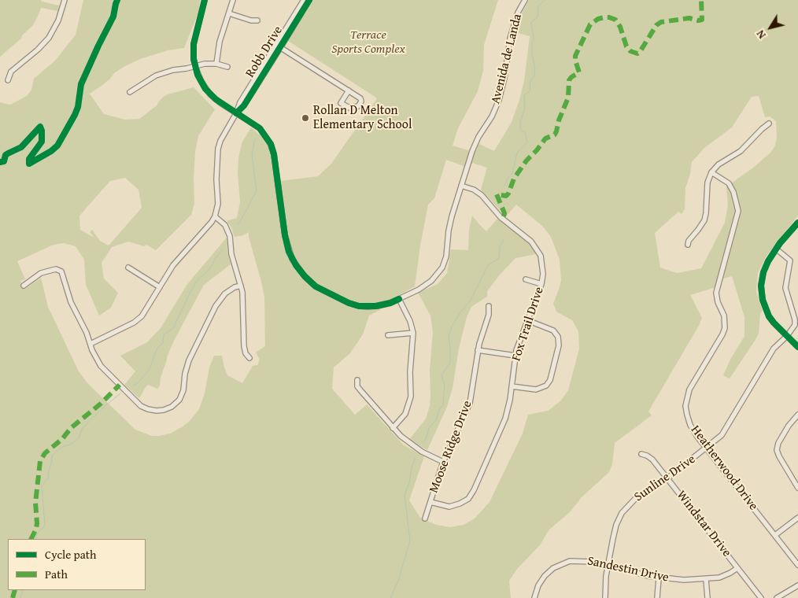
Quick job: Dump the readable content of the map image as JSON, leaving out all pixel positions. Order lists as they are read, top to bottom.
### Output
{
  "streets": {
    "street": [
      "Robb Drive",
      "Avenida de Landa",
      "Fox Trail Drive",
      "Moose Ridge Drive",
      "Heatherwood Drive",
      "Sunline Drive",
      "Windstar Drive",
      "Sandestin Drive"
    ]
  },
  "crossings": [
    ["Robb Drive", "Avenida de Landa"],
    ["Avenida de Landa", "Fox Trail Drive"],
    ["Fox Trail Drive", "Moose Ridge Drive"],
    ["Heatherwood Drive", "Sunline Drive"],
    ["Sunline Drive", "Windstar Drive"],
    ["Sunline Drive", "Sandestin Drive"],
    ["Windstar Drive", "Sandestin Drive"]
  ],
  "parks": ["Terrace Sports Complex"],
  "places": ["Rollan D Melton Elementary School"],
  "legend": ["Cycle path", "Path"],
  "north": "bottom left"
}
